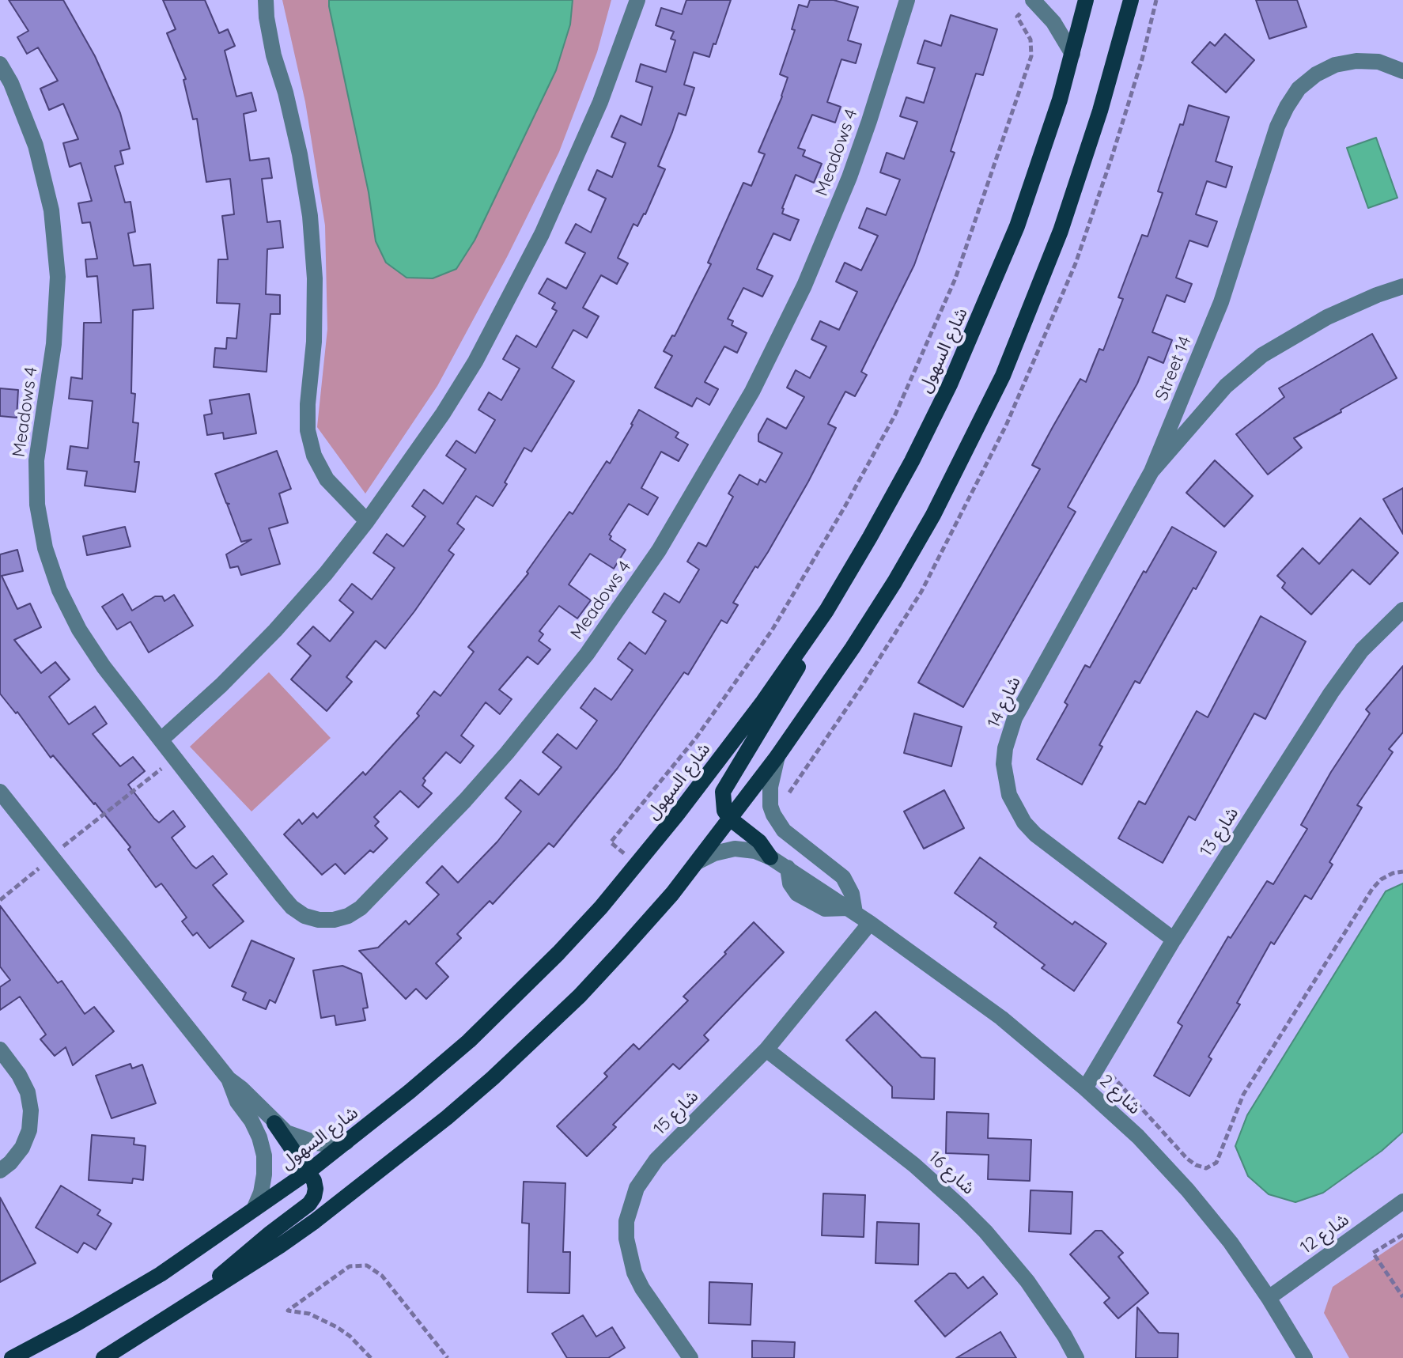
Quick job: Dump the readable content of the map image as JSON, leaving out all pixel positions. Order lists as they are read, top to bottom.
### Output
{
  "streets": {
    "main road": ["شارع السهول"],
    "street": [
      "Meadows 4",
      "Street 14",
      "شارع 14",
      "شارع 13",
      "شارع 2",
      "شارع 15",
      "شارع 16",
      "شارع 12"
    ]
  },
  "crossings": [
    ["Street 14", "شارع 14"],
    ["شارع 14", "شارع 13"],
    ["شارع 13", "شارع 2"],
    ["شارع 2", "شارع 15"],
    ["شارع 2", "شارع 12"],
    ["شارع 15", "شارع 16"]
  ]
}
